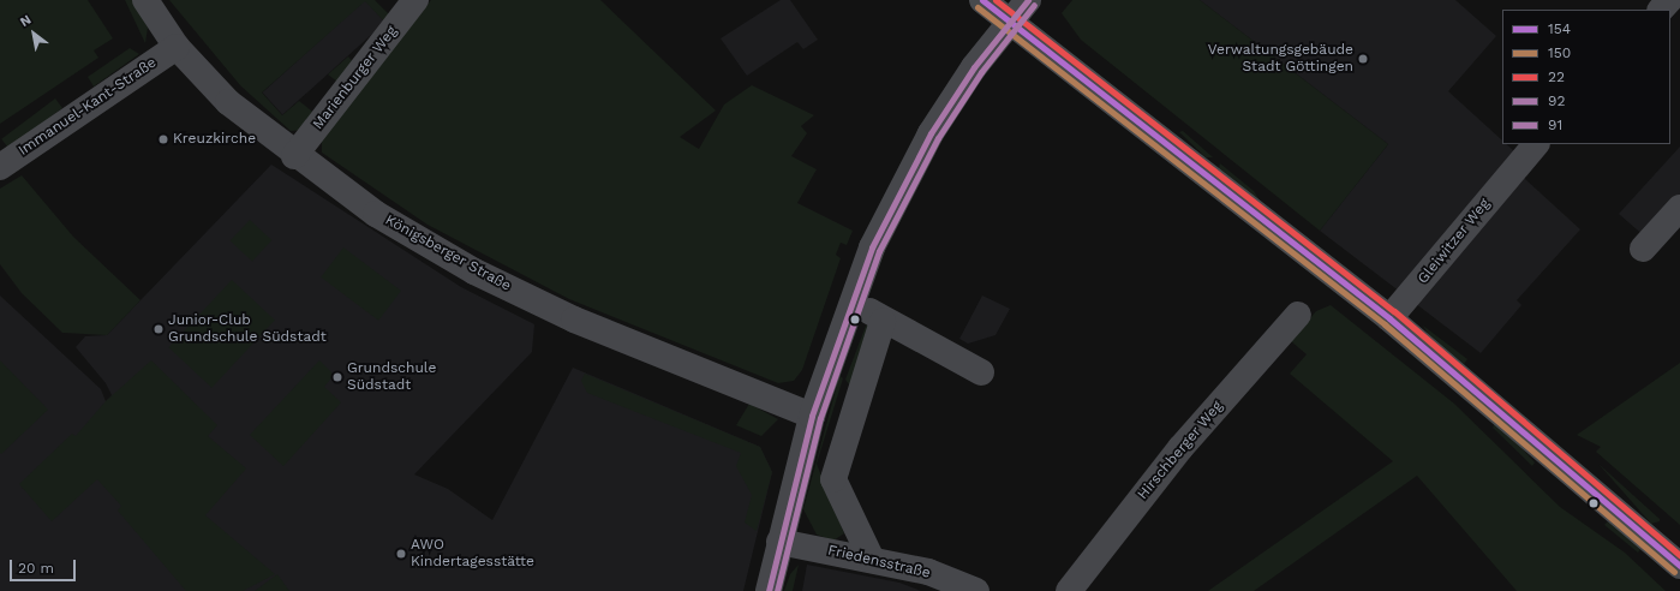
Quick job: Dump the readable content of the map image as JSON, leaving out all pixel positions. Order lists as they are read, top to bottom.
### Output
{
  "streets": {
    "street": [
      "Marienburger Weg",
      "Immanuel-Kant-Straße",
      "Gleiwitzer Weg",
      "Königsberger Straße",
      "Hirschberger Weg",
      "Friedensstraße"
    ]
  },
  "crossings": [
    ["Marienburger Weg", "Königsberger Straße"],
    ["Immanuel-Kant-Straße", "Königsberger Straße"]
  ],
  "places": [
    "Verwaltungsgebäude Stadt Göttingen",
    "Kreuzkirche",
    "Junior-Club Grundschule Südstadt",
    "Grundschule Südstadt",
    "AWO Kindertagesstätte"
  ],
  "lines": [
    "transit line 154",
    "transit line 22",
    "transit line 92",
    "transit line 91",
    "transit line 150"
  ],
  "legend": [
    "154",
    "150",
    "22",
    "92",
    "91"
  ],
  "scale_bar": "20 m",
  "north": "top left"
}
